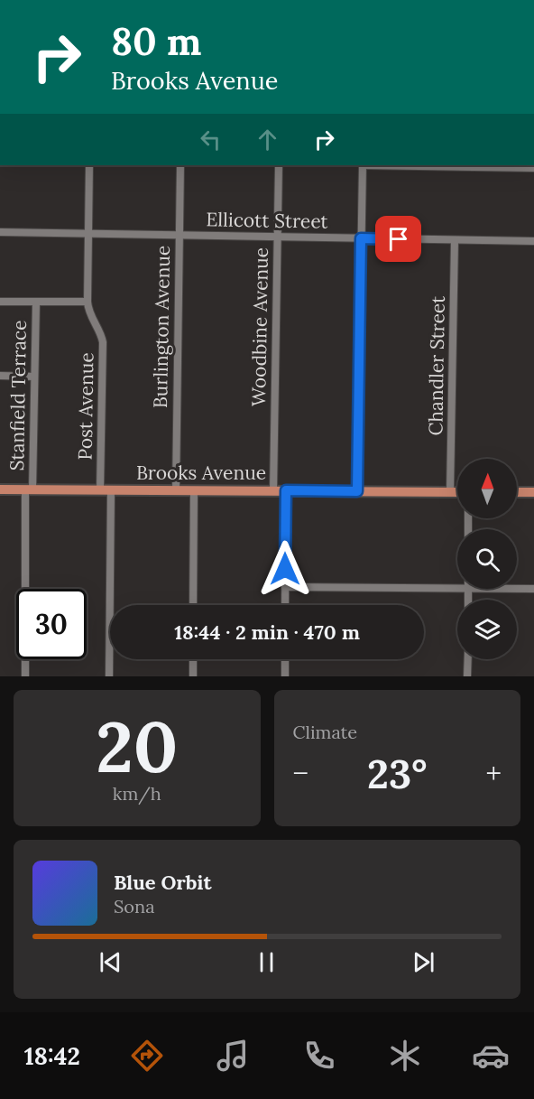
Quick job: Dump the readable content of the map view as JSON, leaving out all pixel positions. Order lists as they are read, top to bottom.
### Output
{
  "streets": {
    "main road": ["Brooks Avenue"],
    "street": [
      "Ellicott Street",
      "Burlington Avenue",
      "Woodbine Avenue",
      "Chandler Street",
      "Stanfield Terrace",
      "Post Avenue"
    ]
  },
  "crossings": [
    ["Ellicott Street", "Burlington Avenue"],
    ["Ellicott Street", "Woodbine Avenue"],
    ["Ellicott Street", "Chandler Street"],
    ["Ellicott Street", "Post Avenue"],
    ["Burlington Avenue", "Brooks Avenue"],
    ["Woodbine Avenue", "Brooks Avenue"],
    ["Chandler Street", "Brooks Avenue"],
    ["Stanfield Terrace", "Brooks Avenue"],
    ["Post Avenue", "Brooks Avenue"]
  ],
  "north": "top",
  "page": {
    "turn": ["80 m", "Brooks Avenue"],
    "limit": "30",
    "trip": "18:44 · 2 min · 470 m",
    "tile": [
      ["20", "km/h"],
      "Climate"
    ],
    "heat": ["−", "23°", "+"],
    "song": ["Blue Orbit", "Sona"],
    "tabs": "18:42"
  }
}
